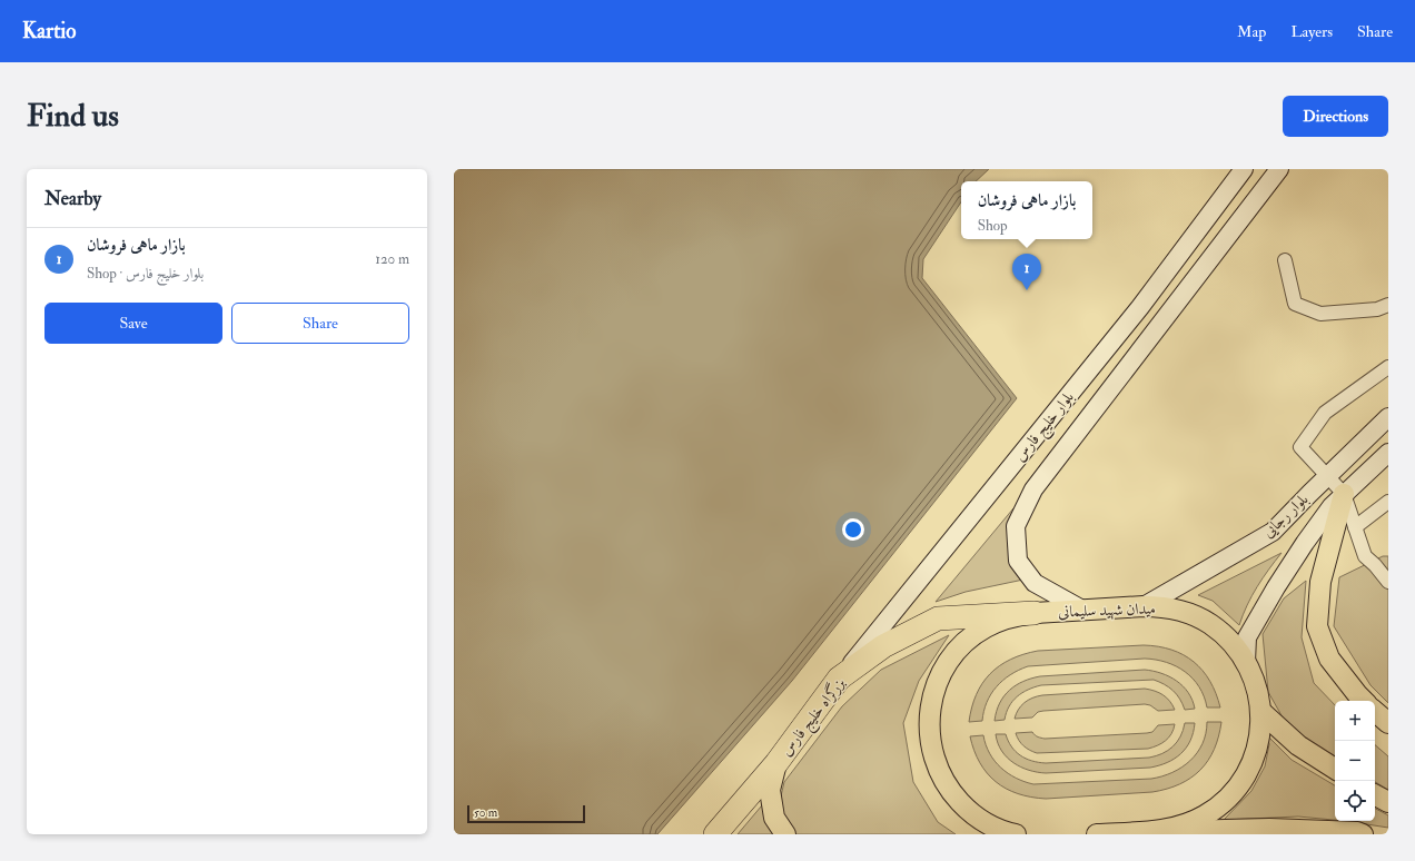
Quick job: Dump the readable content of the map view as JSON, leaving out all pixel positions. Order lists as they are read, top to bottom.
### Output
{
  "streets": {
    "highway": ["بزرگراه خلیج فارس"],
    "main road": ["بلوار خلیج فارس", "بلوار رجایی", "میدان شهید سلیمانی"]
  },
  "crossings": [
    ["بلوار خلیج فارس", "میدان شهید سلیمانی"],
    ["بلوار خلیج فارس", "بزرگراه خلیج فارس"],
    ["بلوار رجایی", "میدان شهید سلیمانی"],
    ["میدان شهید سلیمانی", "بزرگراه خلیج فارس"]
  ],
  "scale_bar": "50 m",
  "page": {
    "header": "Kartio",
    "nav": ["Map", "Layers", "Share"],
    "buttons": [
      "Directions",
      ["Save", "Share"]
    ],
    "title": "Find us",
    "heading": "Nearby",
    "popup": ["بازار ماهی فروشان", "Shop"],
    "list": [
      {
        "mark": "1",
        "name": "بازار ماهی فروشان",
        "note": "Shop · بلوار خلیج فارس",
        "value": "120 m"
      }
    ],
    "pins": "1",
    "map_buttons": ["+", "−"],
    "scale": "50 m"
  }
}
